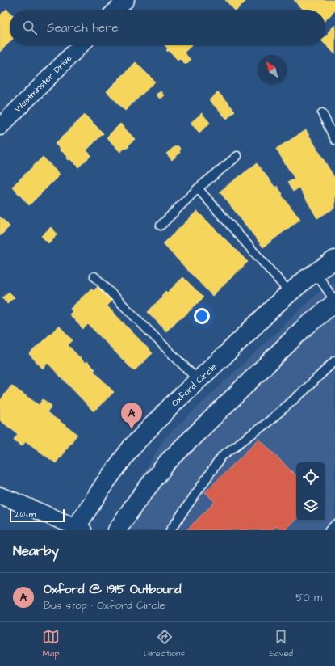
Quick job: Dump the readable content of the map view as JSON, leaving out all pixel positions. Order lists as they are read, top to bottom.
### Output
{
  "streets": {
    "street": ["Westminster Drive", "Oxford Circle"]
  },
  "scale_bar": "20 m",
  "north": "top left",
  "page": {
    "search": "Search here",
    "pins": "A",
    "scale": "20 m",
    "heading": "Nearby",
    "list": [
      {
        "mark": "A",
        "name": "Oxford @ 1915 Outbound",
        "note": "Bus stop · Oxford Circle",
        "value": "50 m"
      }
    ],
    "nav": ["Map", "Directions", "Saved"]
  }
}
